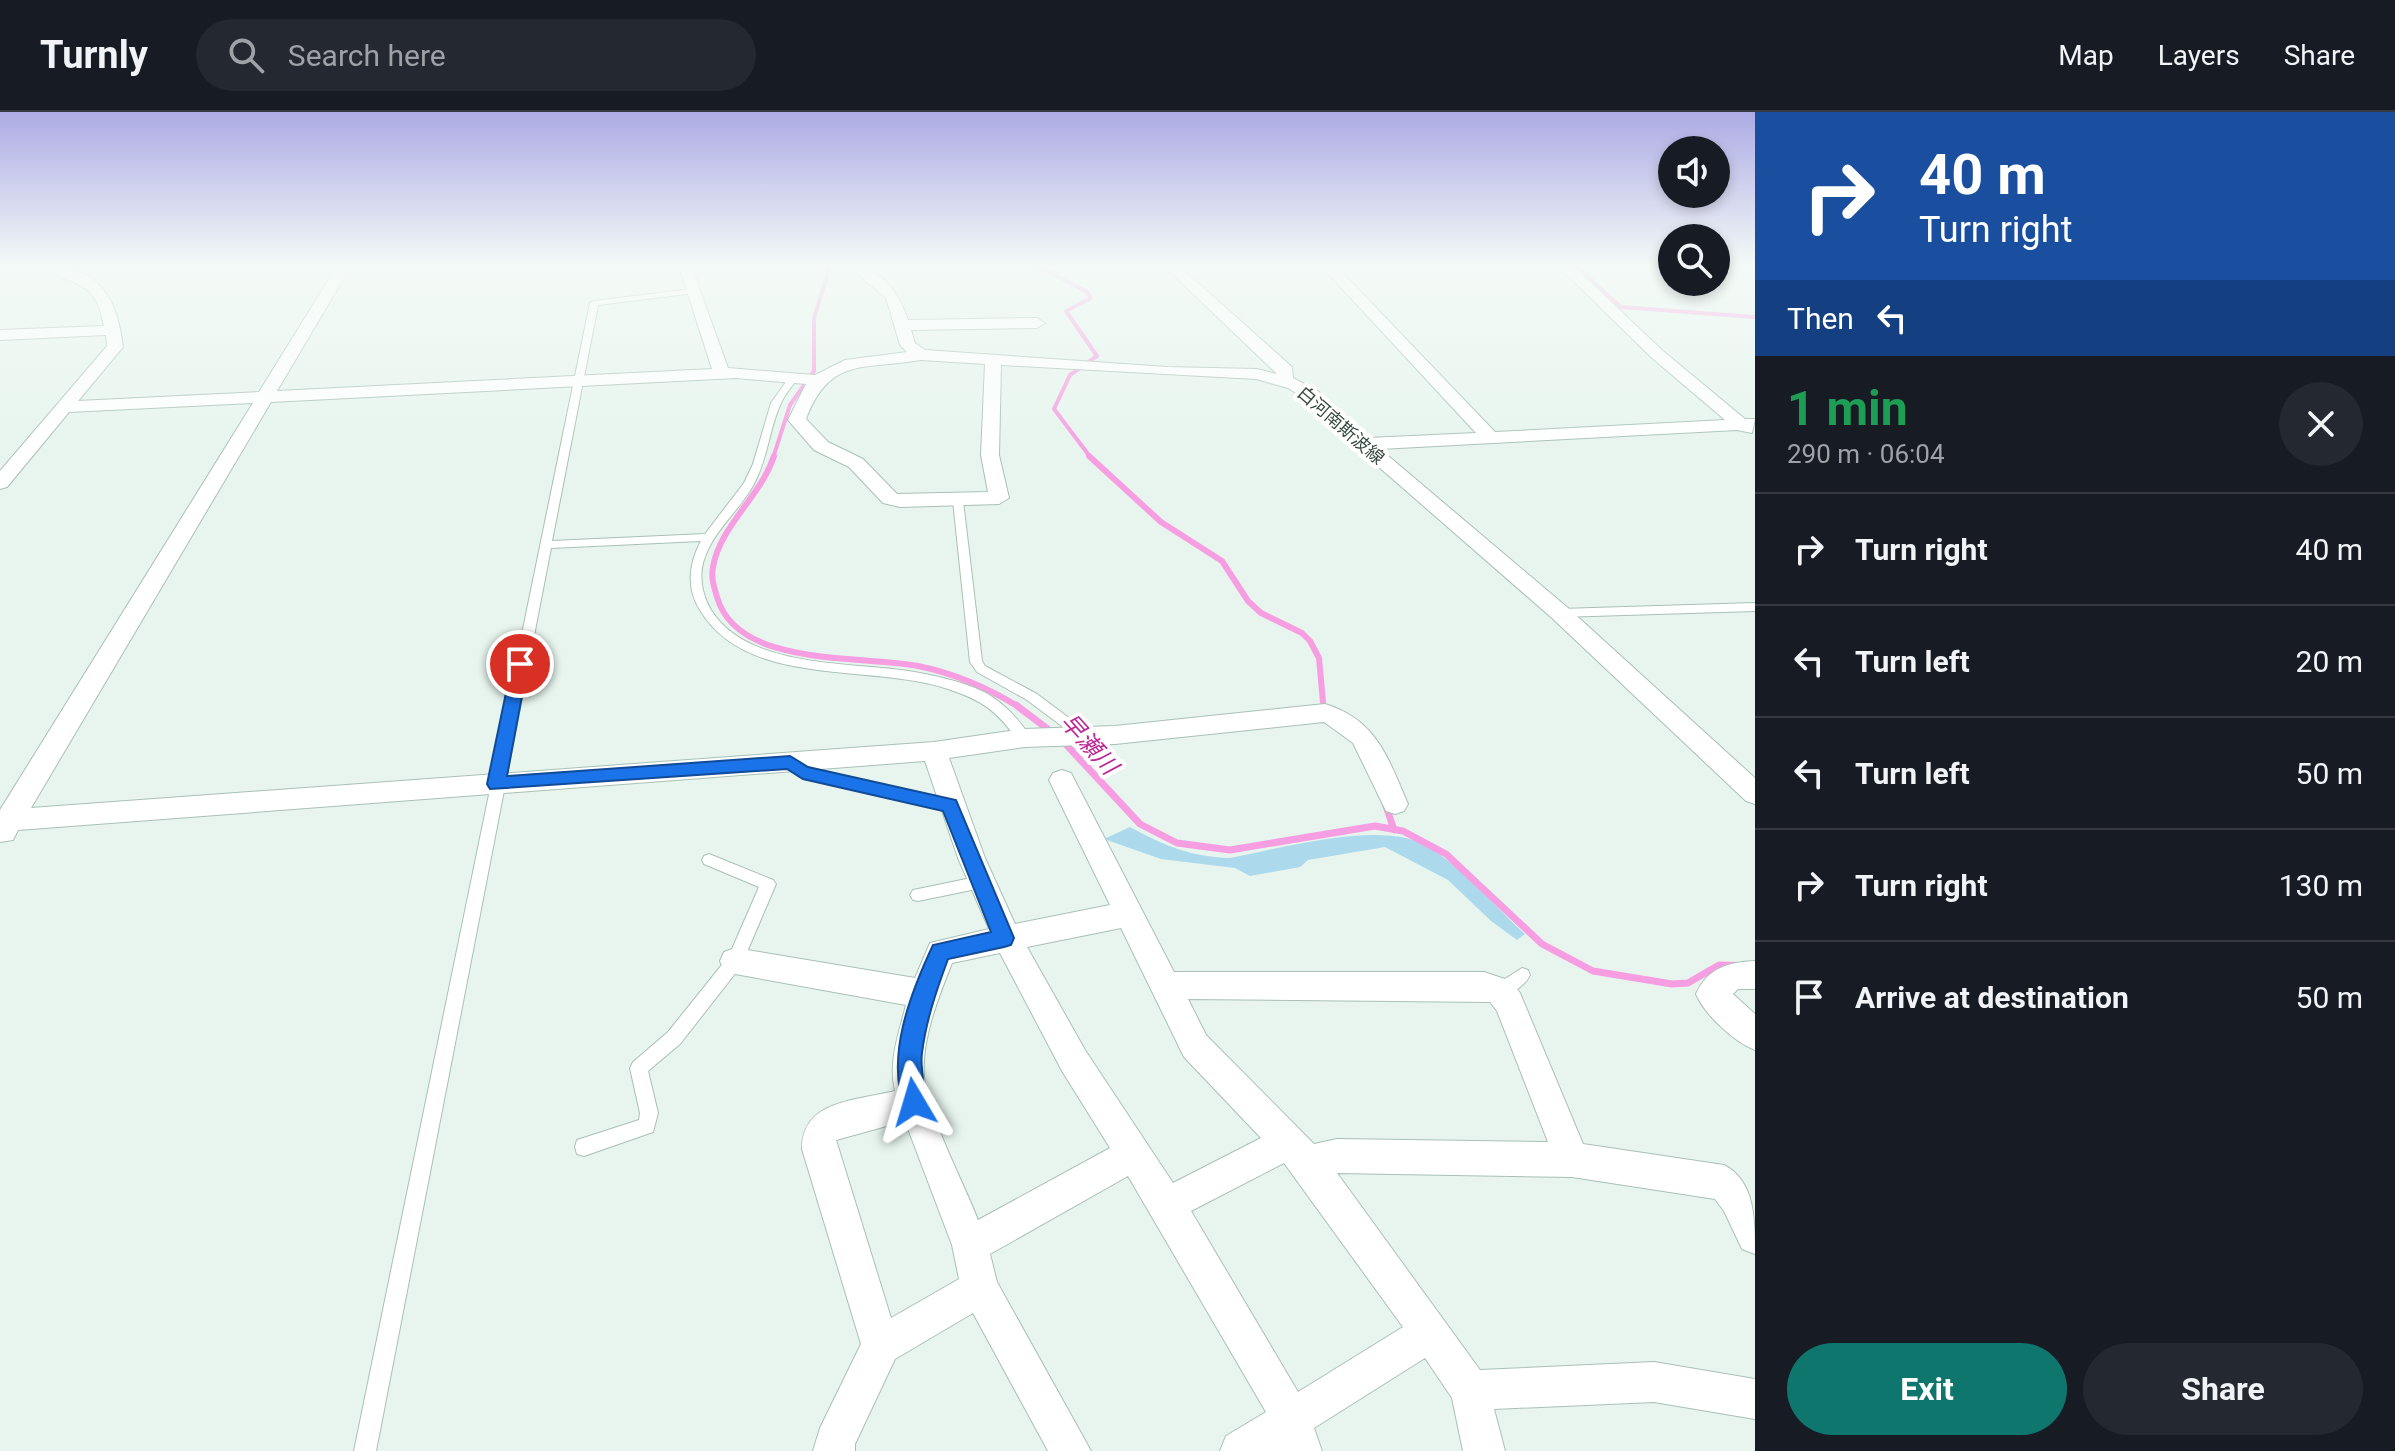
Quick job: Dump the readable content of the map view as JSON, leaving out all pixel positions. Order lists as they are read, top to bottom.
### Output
{
  "streets": {
    "street": ["白河南斯波線"]
  },
  "water": ["早瀬川"],
  "page": {
    "header": "Turnly",
    "search": "Search here",
    "nav": ["Map", "Layers", "Share"],
    "turn": ["40 m", "Turn right"],
    "then": "Then",
    "heading": ["1 min", "290 m · 06:04"],
    "list": [
      {
        "name": "Turn right",
        "value": "40 m"
      },
      {
        "name": "Turn left",
        "value": "20 m"
      },
      {
        "name": "Turn left",
        "value": "50 m"
      },
      {
        "name": "Turn right",
        "value": "130 m"
      },
      {
        "name": "Arrive at destination",
        "value": "50 m"
      }
    ],
    "buttons": ["Exit", "Share"]
  }
}
